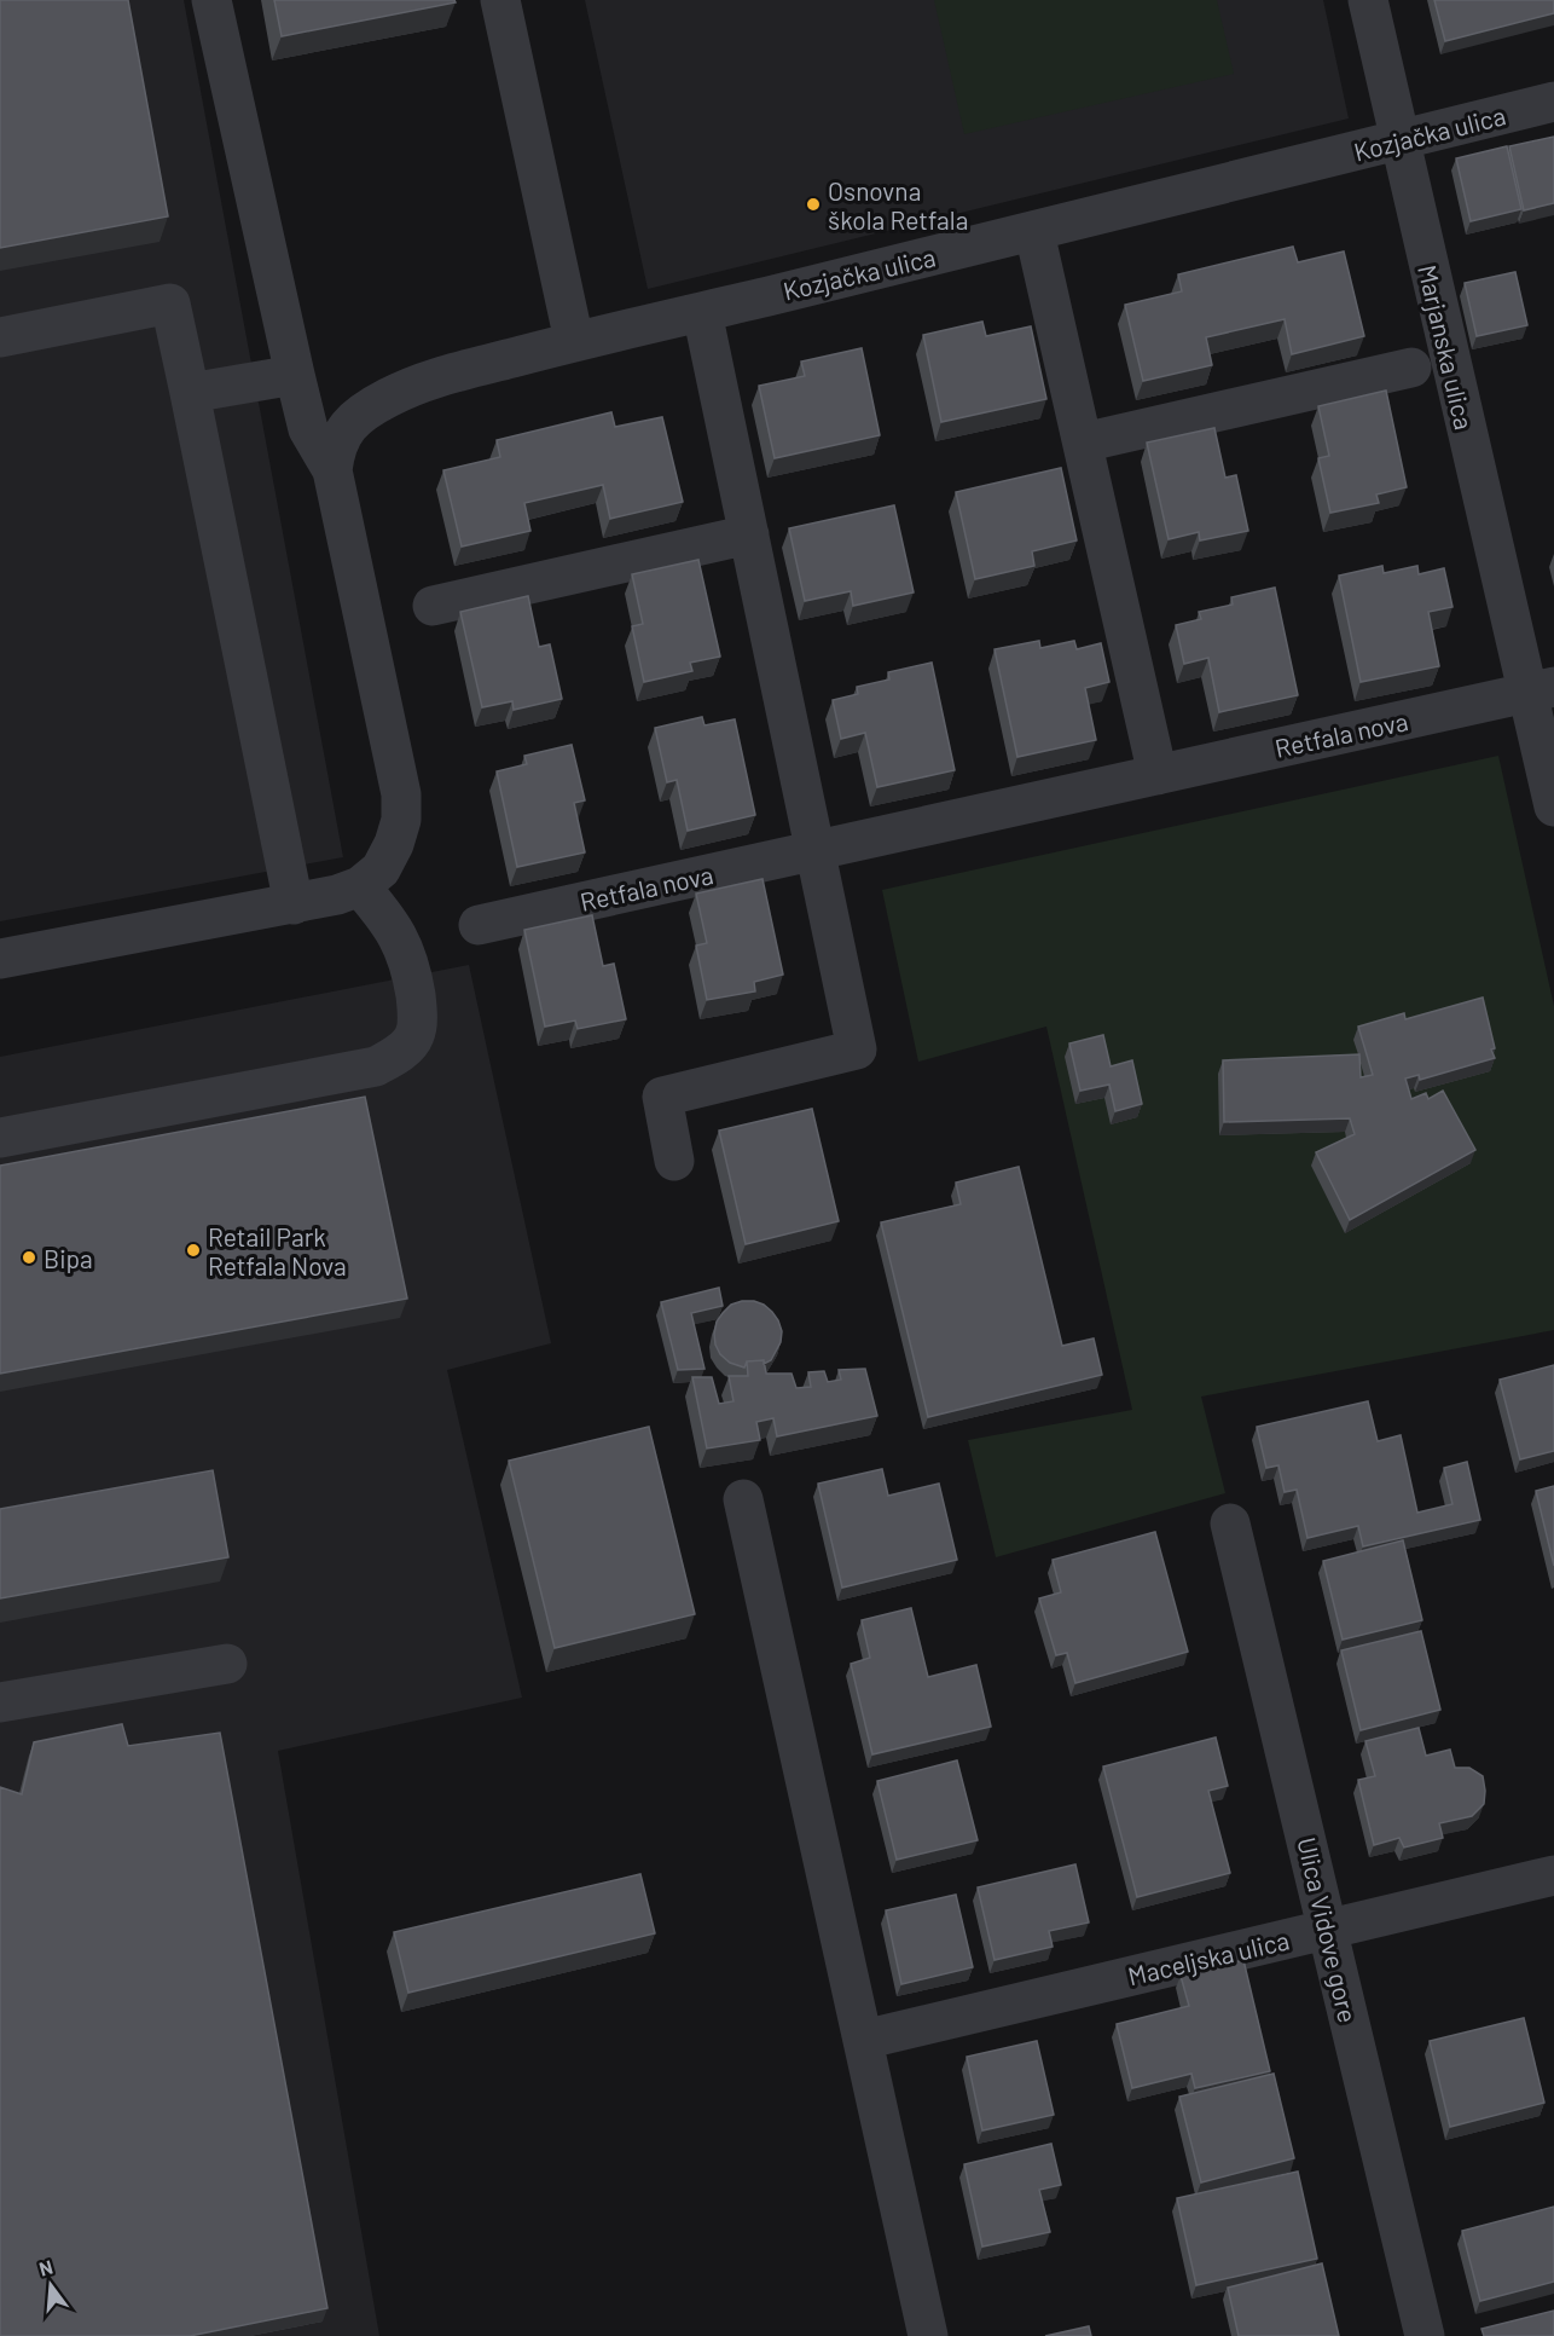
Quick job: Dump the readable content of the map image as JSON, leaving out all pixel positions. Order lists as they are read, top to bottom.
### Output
{
  "streets": {
    "street": [
      "Kozjačka ulica",
      "Marjanska ulica",
      "Retfala nova",
      "Ulica Vidove gore",
      "Maceljska ulica"
    ]
  },
  "crossings": [
    ["Kozjačka ulica", "Marjanska ulica"],
    ["Marjanska ulica", "Retfala nova"],
    ["Ulica Vidove gore", "Maceljska ulica"]
  ],
  "places": ["Osnovna škola Retfala", "Retail Park Retfala Nova", "Bipa"],
  "north": "top"
}
